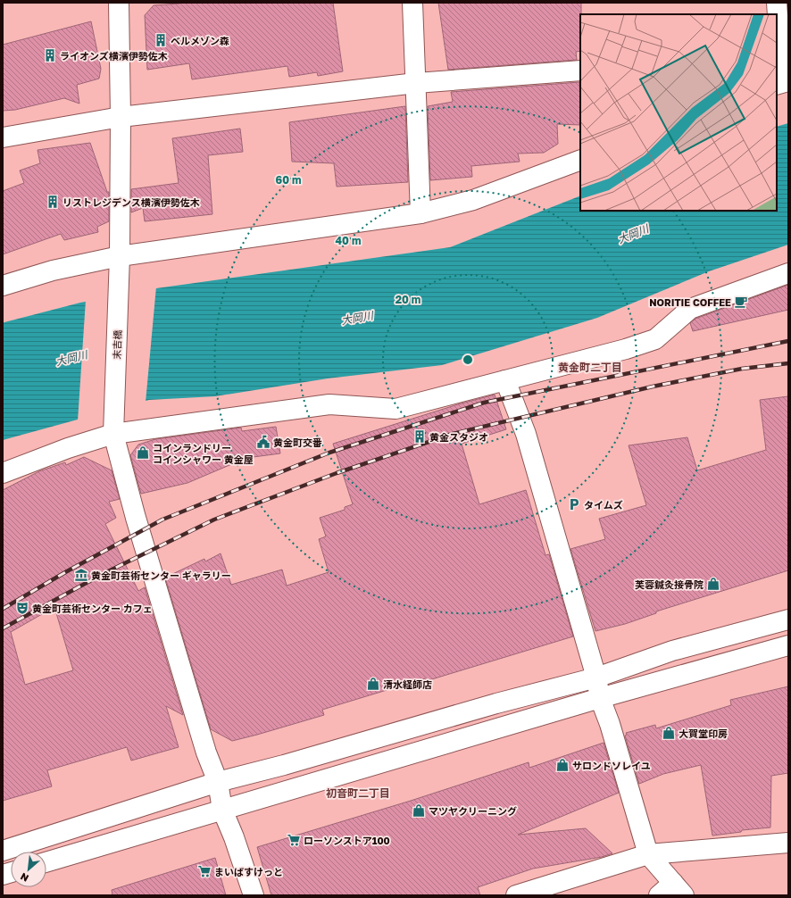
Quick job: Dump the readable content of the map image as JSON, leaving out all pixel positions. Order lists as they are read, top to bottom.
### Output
{
  "streets": {
    "street": ["末吉橋"]
  },
  "districts": ["黄金町二丁目", "初音町二丁目"],
  "water": ["大岡川"],
  "places": {
    "building": [
      "ベルメゾン森",
      "ライオンズ横濱伊勢佐木",
      "リストレジデンス横濱伊勢佐木",
      "黄金スタジオ"
    ],
    "cafe": ["NORITIE COFFEE"],
    "public building": ["黄金町交番"],
    "shop": [
      "コインランドリー コインシャワー 黄金屋",
      "芙蓉鍼灸接骨院",
      "清水経師店",
      "大賀堂印房",
      "サロンドソレイユ",
      "マツヤクリーニング"
    ],
    "parking": ["タイムズ"],
    "museum": ["黄金町芸術センター ギャラリー"],
    "theatre": ["黄金町芸術センター カフェ"],
    "supermarket": ["ローソンストア100", "まいばすけっと"]
  },
  "north": "bottom left",
  "rings": ["60 m", "40 m", "20 m"]
}
